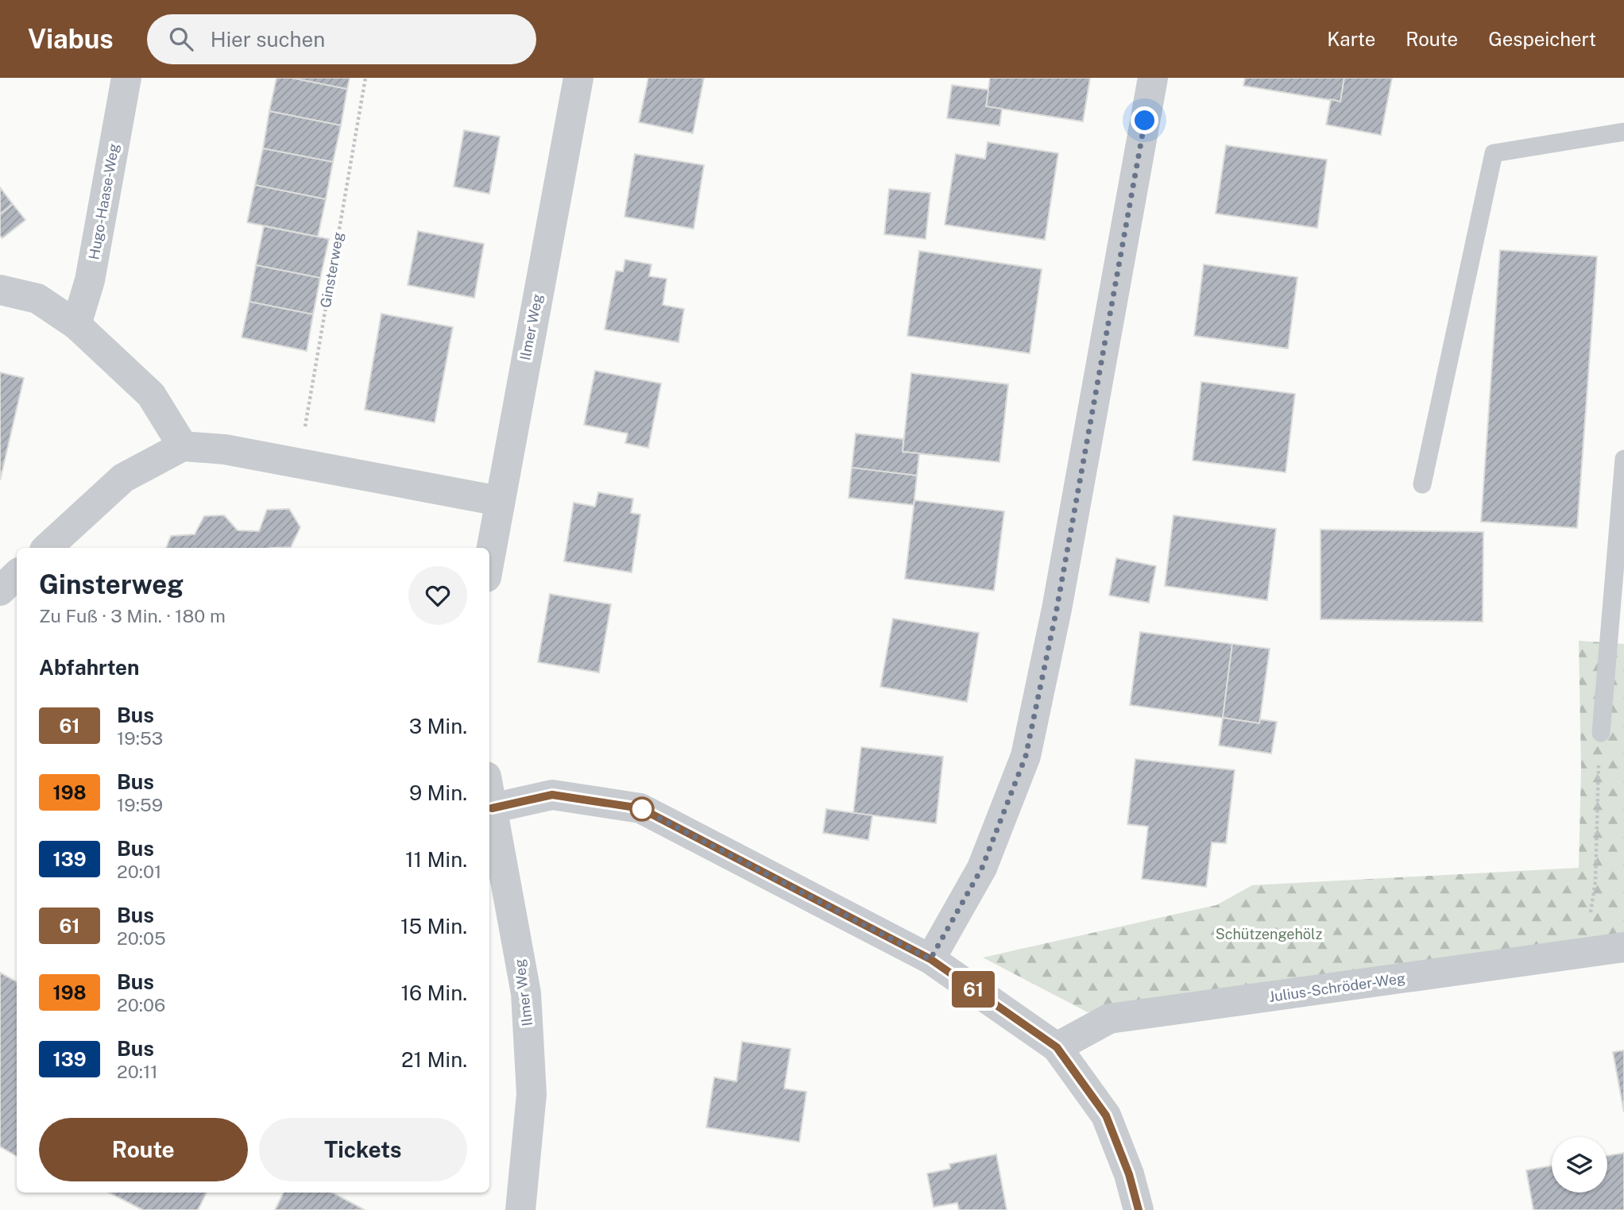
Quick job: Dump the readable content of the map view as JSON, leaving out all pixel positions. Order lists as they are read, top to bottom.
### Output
{
  "streets": {
    "street": ["Hugo-Haase-Weg", "Ilmer Weg", "Julius-Schröder-Weg"],
    "path": ["Ginsterweg"]
  },
  "parks": ["Schützengehölz"],
  "lines": ["bus line 61"],
  "page": {
    "header": "Viabus",
    "search": "Hier suchen",
    "nav": ["Karte", "Route", "Gespeichert"],
    "on_map": "61",
    "heading": [
      ["Ginsterweg", "Zu Fuß · 3 Min. · 180 m"],
      "Abfahrten"
    ],
    "list": [
      {
        "mark": "61",
        "name": "Bus",
        "note": "19:53",
        "value": "3 Min."
      },
      {
        "mark": "198",
        "name": "Bus",
        "note": "19:59",
        "value": "9 Min."
      },
      {
        "mark": "139",
        "name": "Bus",
        "note": "20:01",
        "value": "11 Min."
      },
      {
        "mark": "61",
        "name": "Bus",
        "note": "20:05",
        "value": "15 Min."
      },
      {
        "mark": "198",
        "name": "Bus",
        "note": "20:06",
        "value": "16 Min."
      },
      {
        "mark": "139",
        "name": "Bus",
        "note": "20:11",
        "value": "21 Min."
      }
    ],
    "buttons": ["Route", "Tickets"]
  }
}
